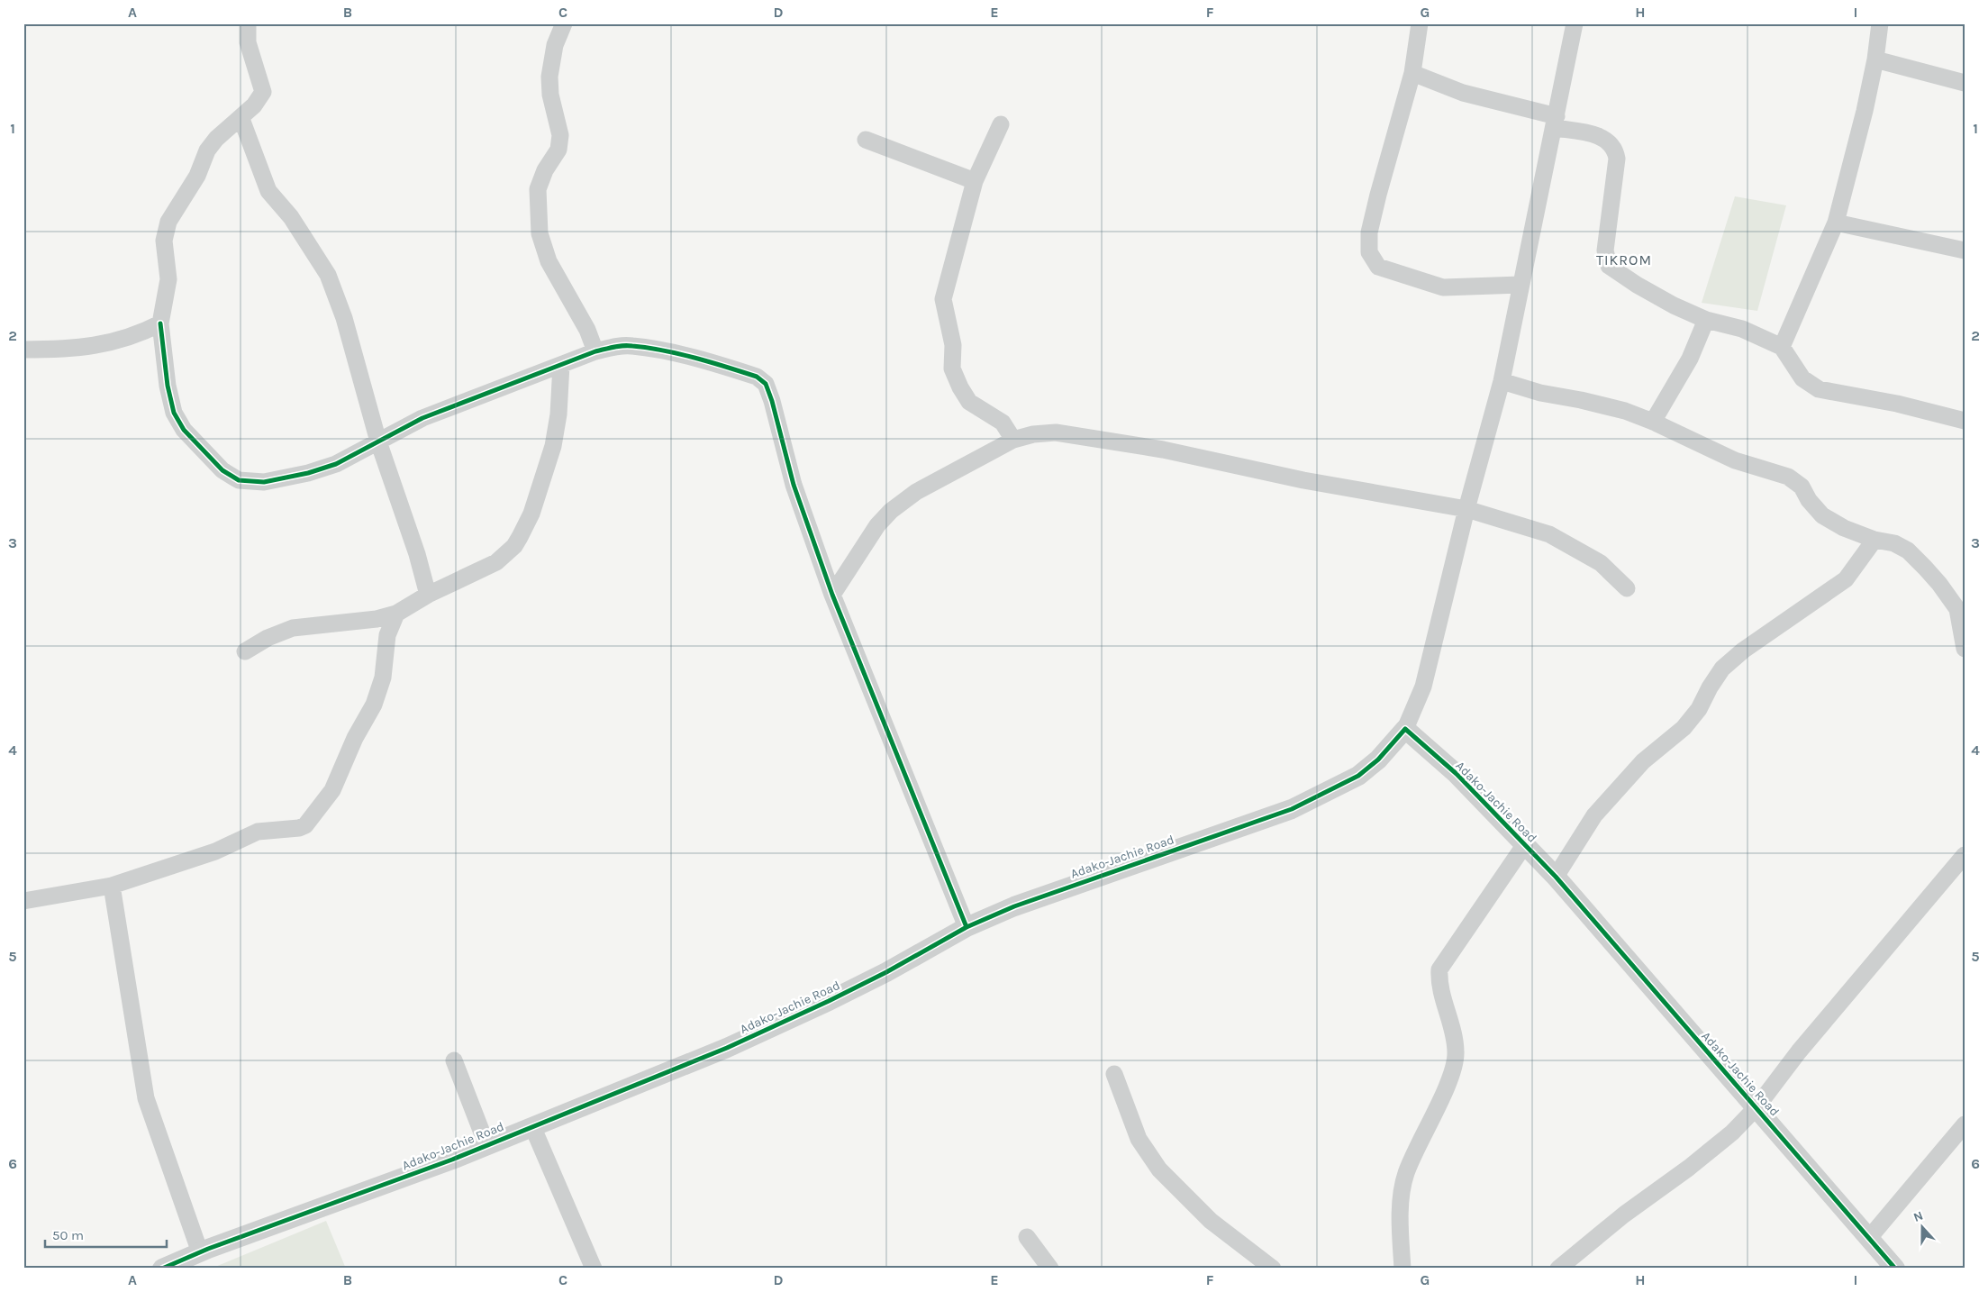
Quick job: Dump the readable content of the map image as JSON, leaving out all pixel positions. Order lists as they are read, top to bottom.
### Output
{
  "streets": {
    "street": ["Adako-Jachie Road"]
  },
  "districts": ["TIKROM"],
  "scale_bar": "50 m",
  "north": "top",
  "grid": {
    "columns": [
      "A",
      "B",
      "C",
      "D",
      "E",
      "F",
      "G",
      "H",
      "I"
    ],
    "rows": [
      "1",
      "2",
      "3",
      "4",
      "5",
      "6"
    ]
  }
}
